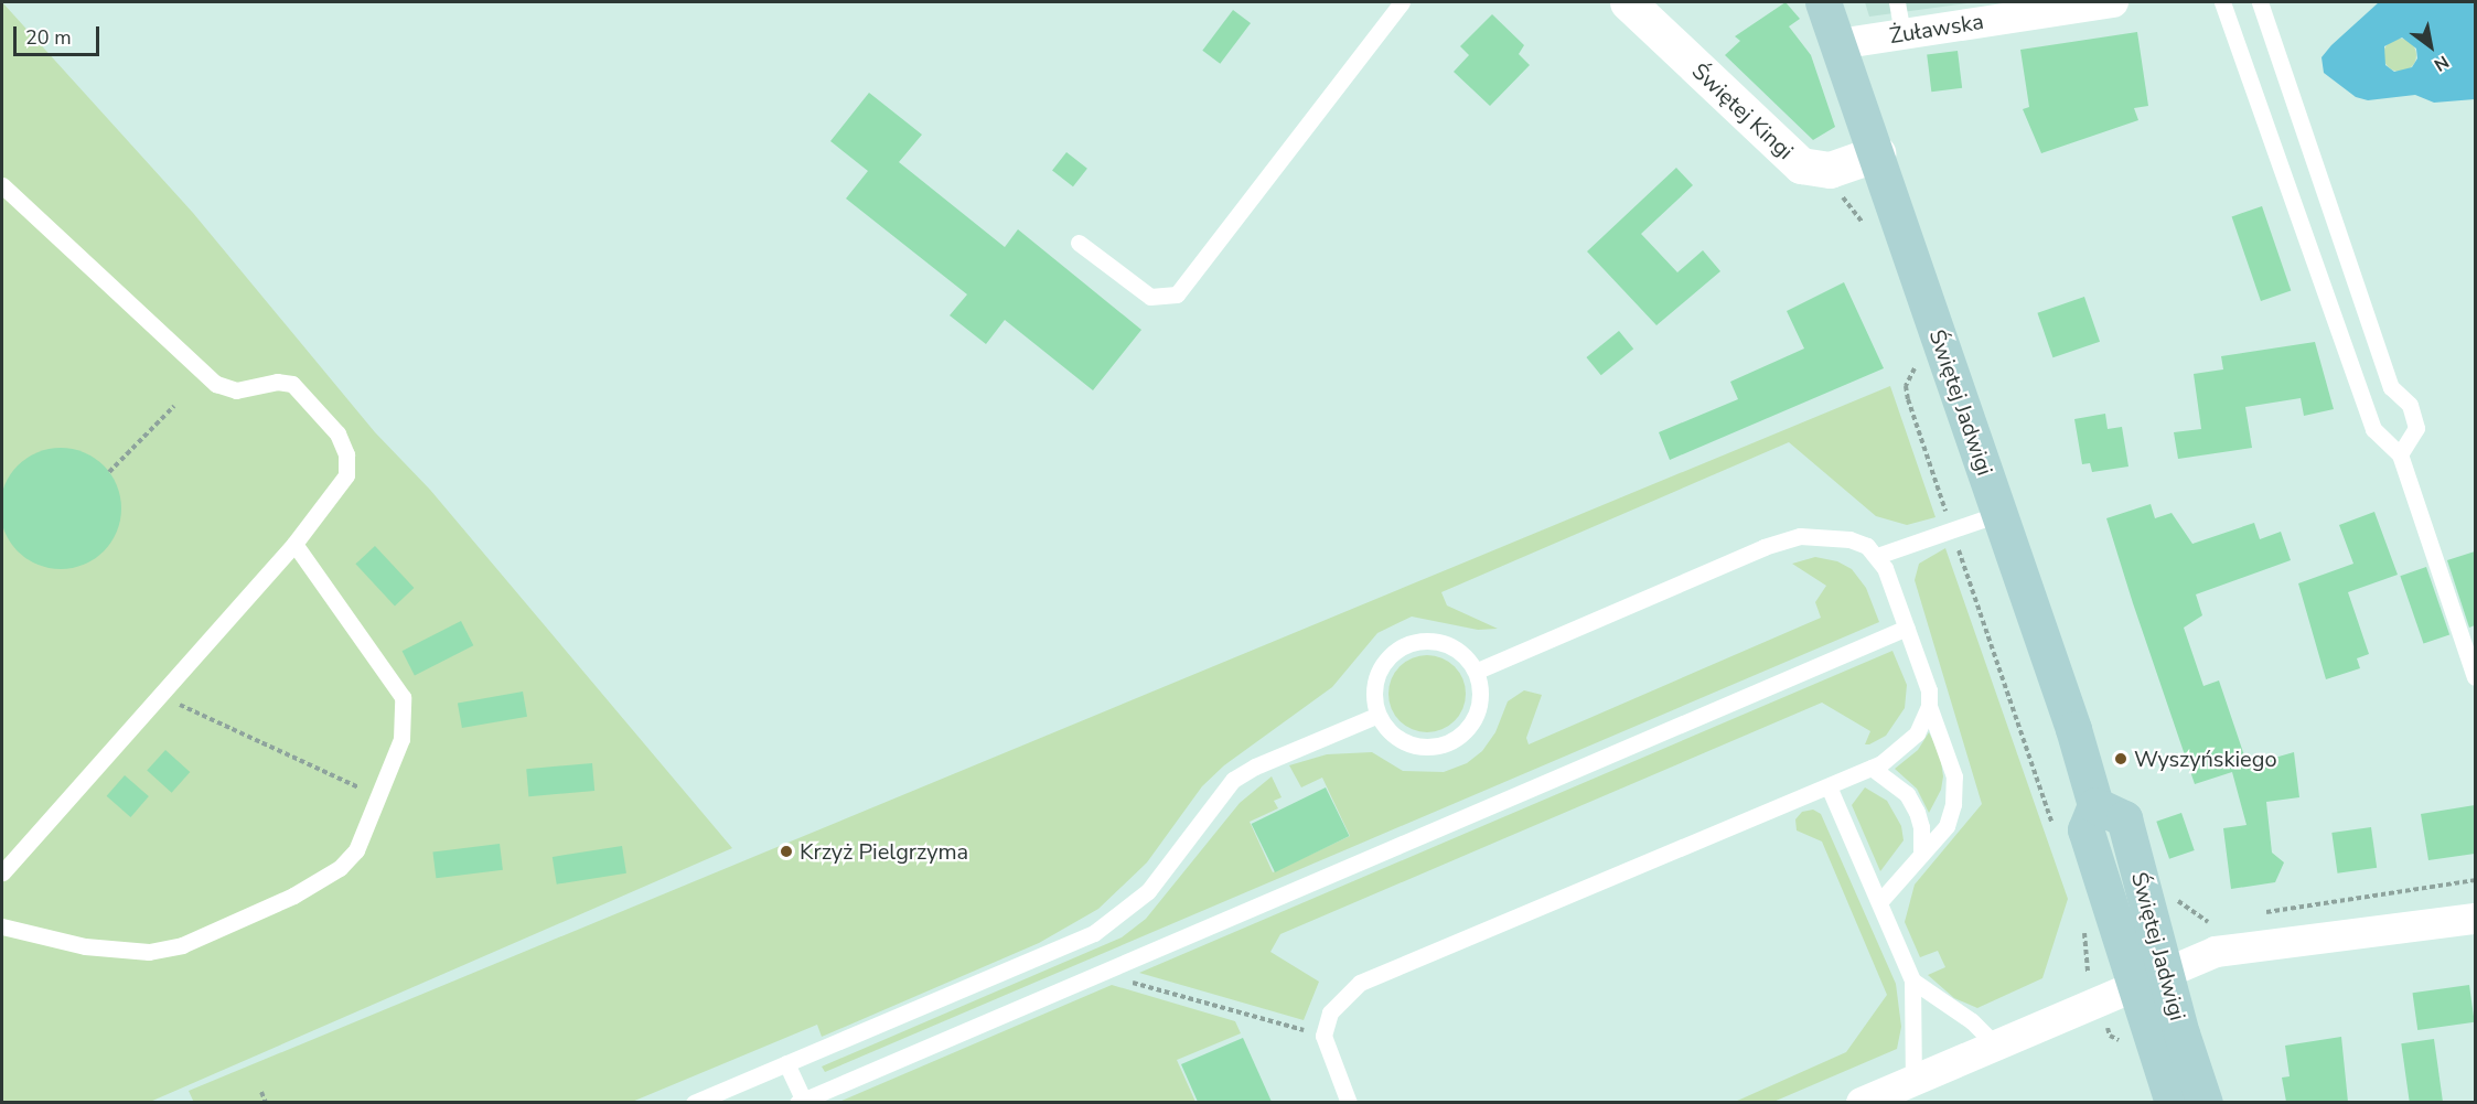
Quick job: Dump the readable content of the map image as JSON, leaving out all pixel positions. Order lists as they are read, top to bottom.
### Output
{
  "streets": {
    "main road": ["Świętej Jadwigi"],
    "street": ["Żuławska", "Świętej Kingi"]
  },
  "crossings": [
    ["Żuławska", "Świętej Jadwigi"]
  ],
  "places": ["Wyszyńskiego", "Krzyż Pielgrzyma"],
  "scale_bar": "20 m",
  "north": "bottom right"
}
